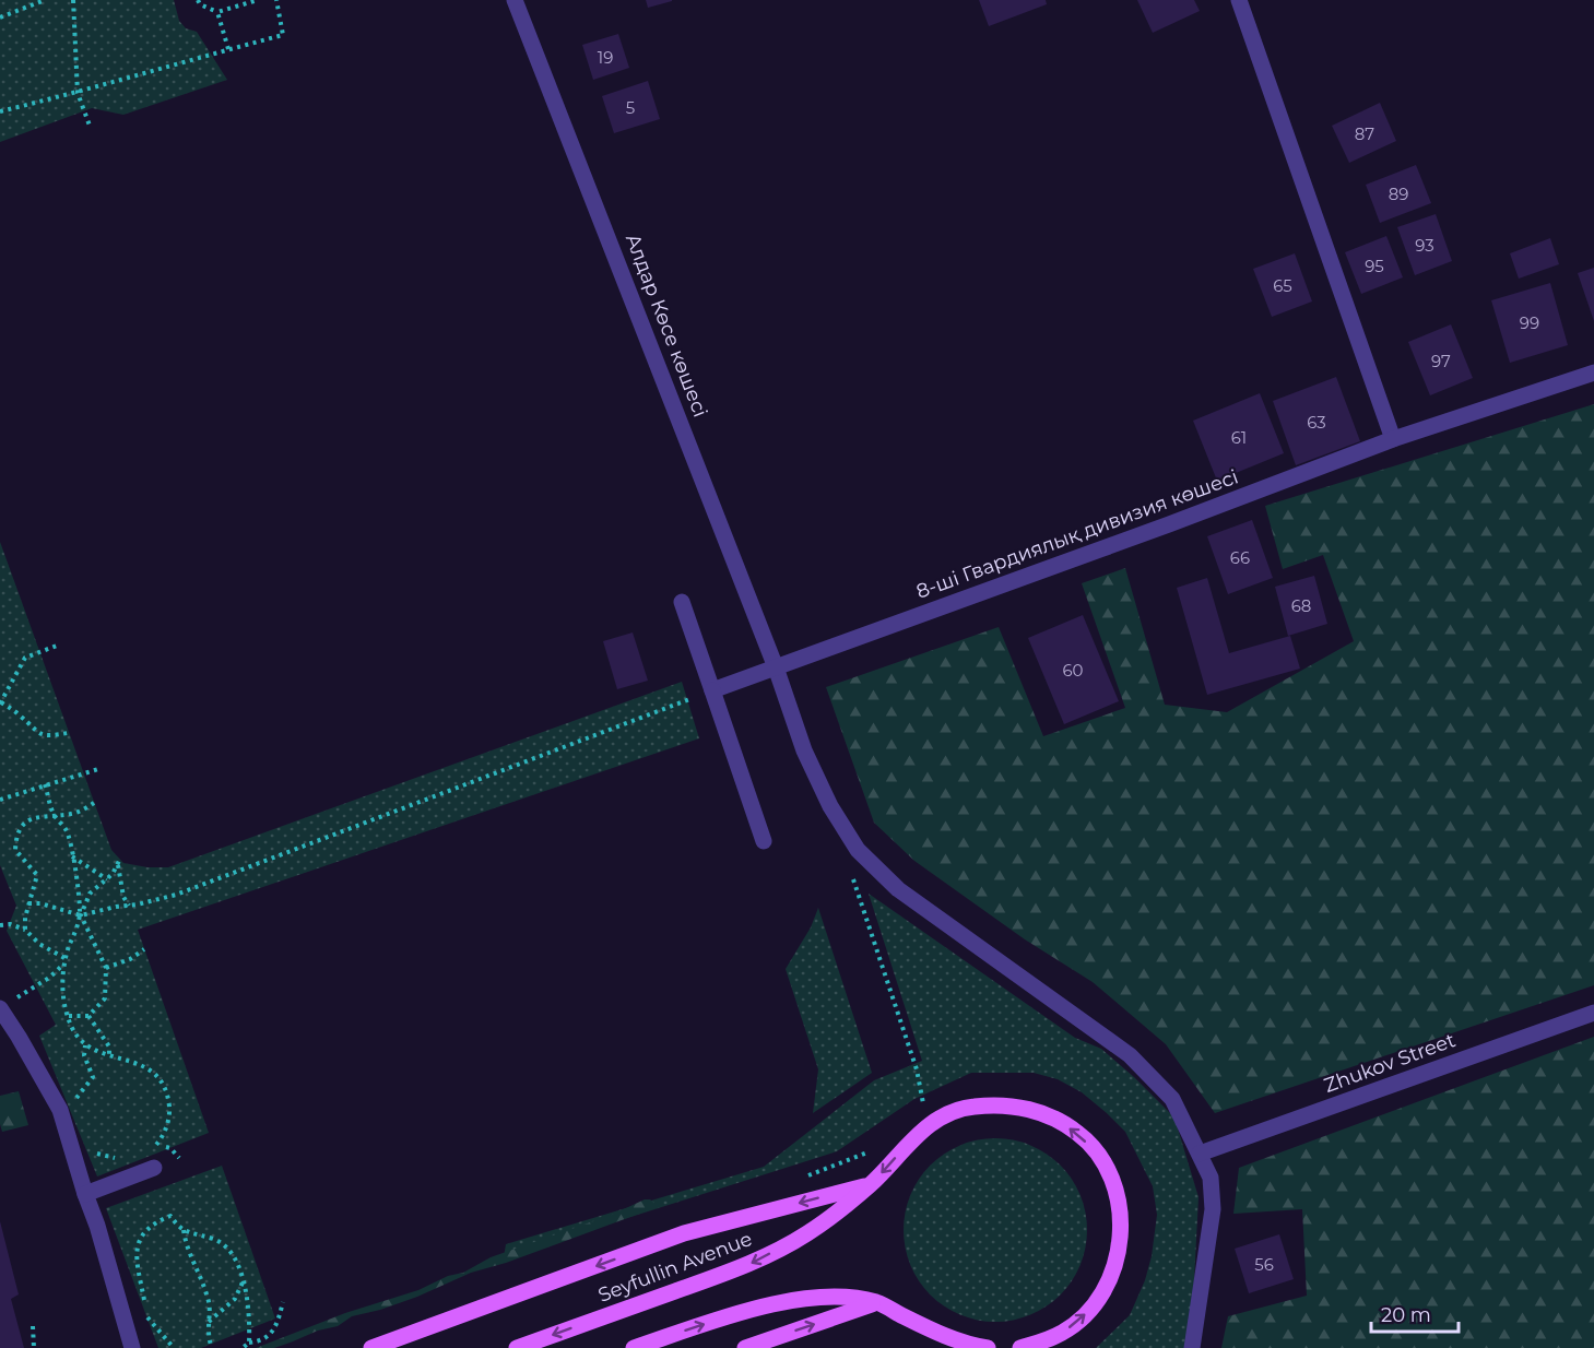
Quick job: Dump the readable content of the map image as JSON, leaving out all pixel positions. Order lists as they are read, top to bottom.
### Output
{
  "streets": {
    "main road": ["Seyfullin Avenue"],
    "street": ["Алдар Көсе көшесі", "8-ші Гвардиялық дивизия көшесі", "Zhukov Street"]
  },
  "crossings": [
    ["Алдар Көсе көшесі", "8-ші Гвардиялық дивизия көшесі"],
    ["Алдар Көсе көшесі", "Zhukov Street"]
  ],
  "house_numbers": [
    "19",
    "5",
    "87",
    "89",
    "93",
    "95",
    "65",
    "99",
    "97",
    "63",
    "61",
    "66",
    "68",
    "60",
    "56"
  ],
  "scale_bar": "20 m"
}
